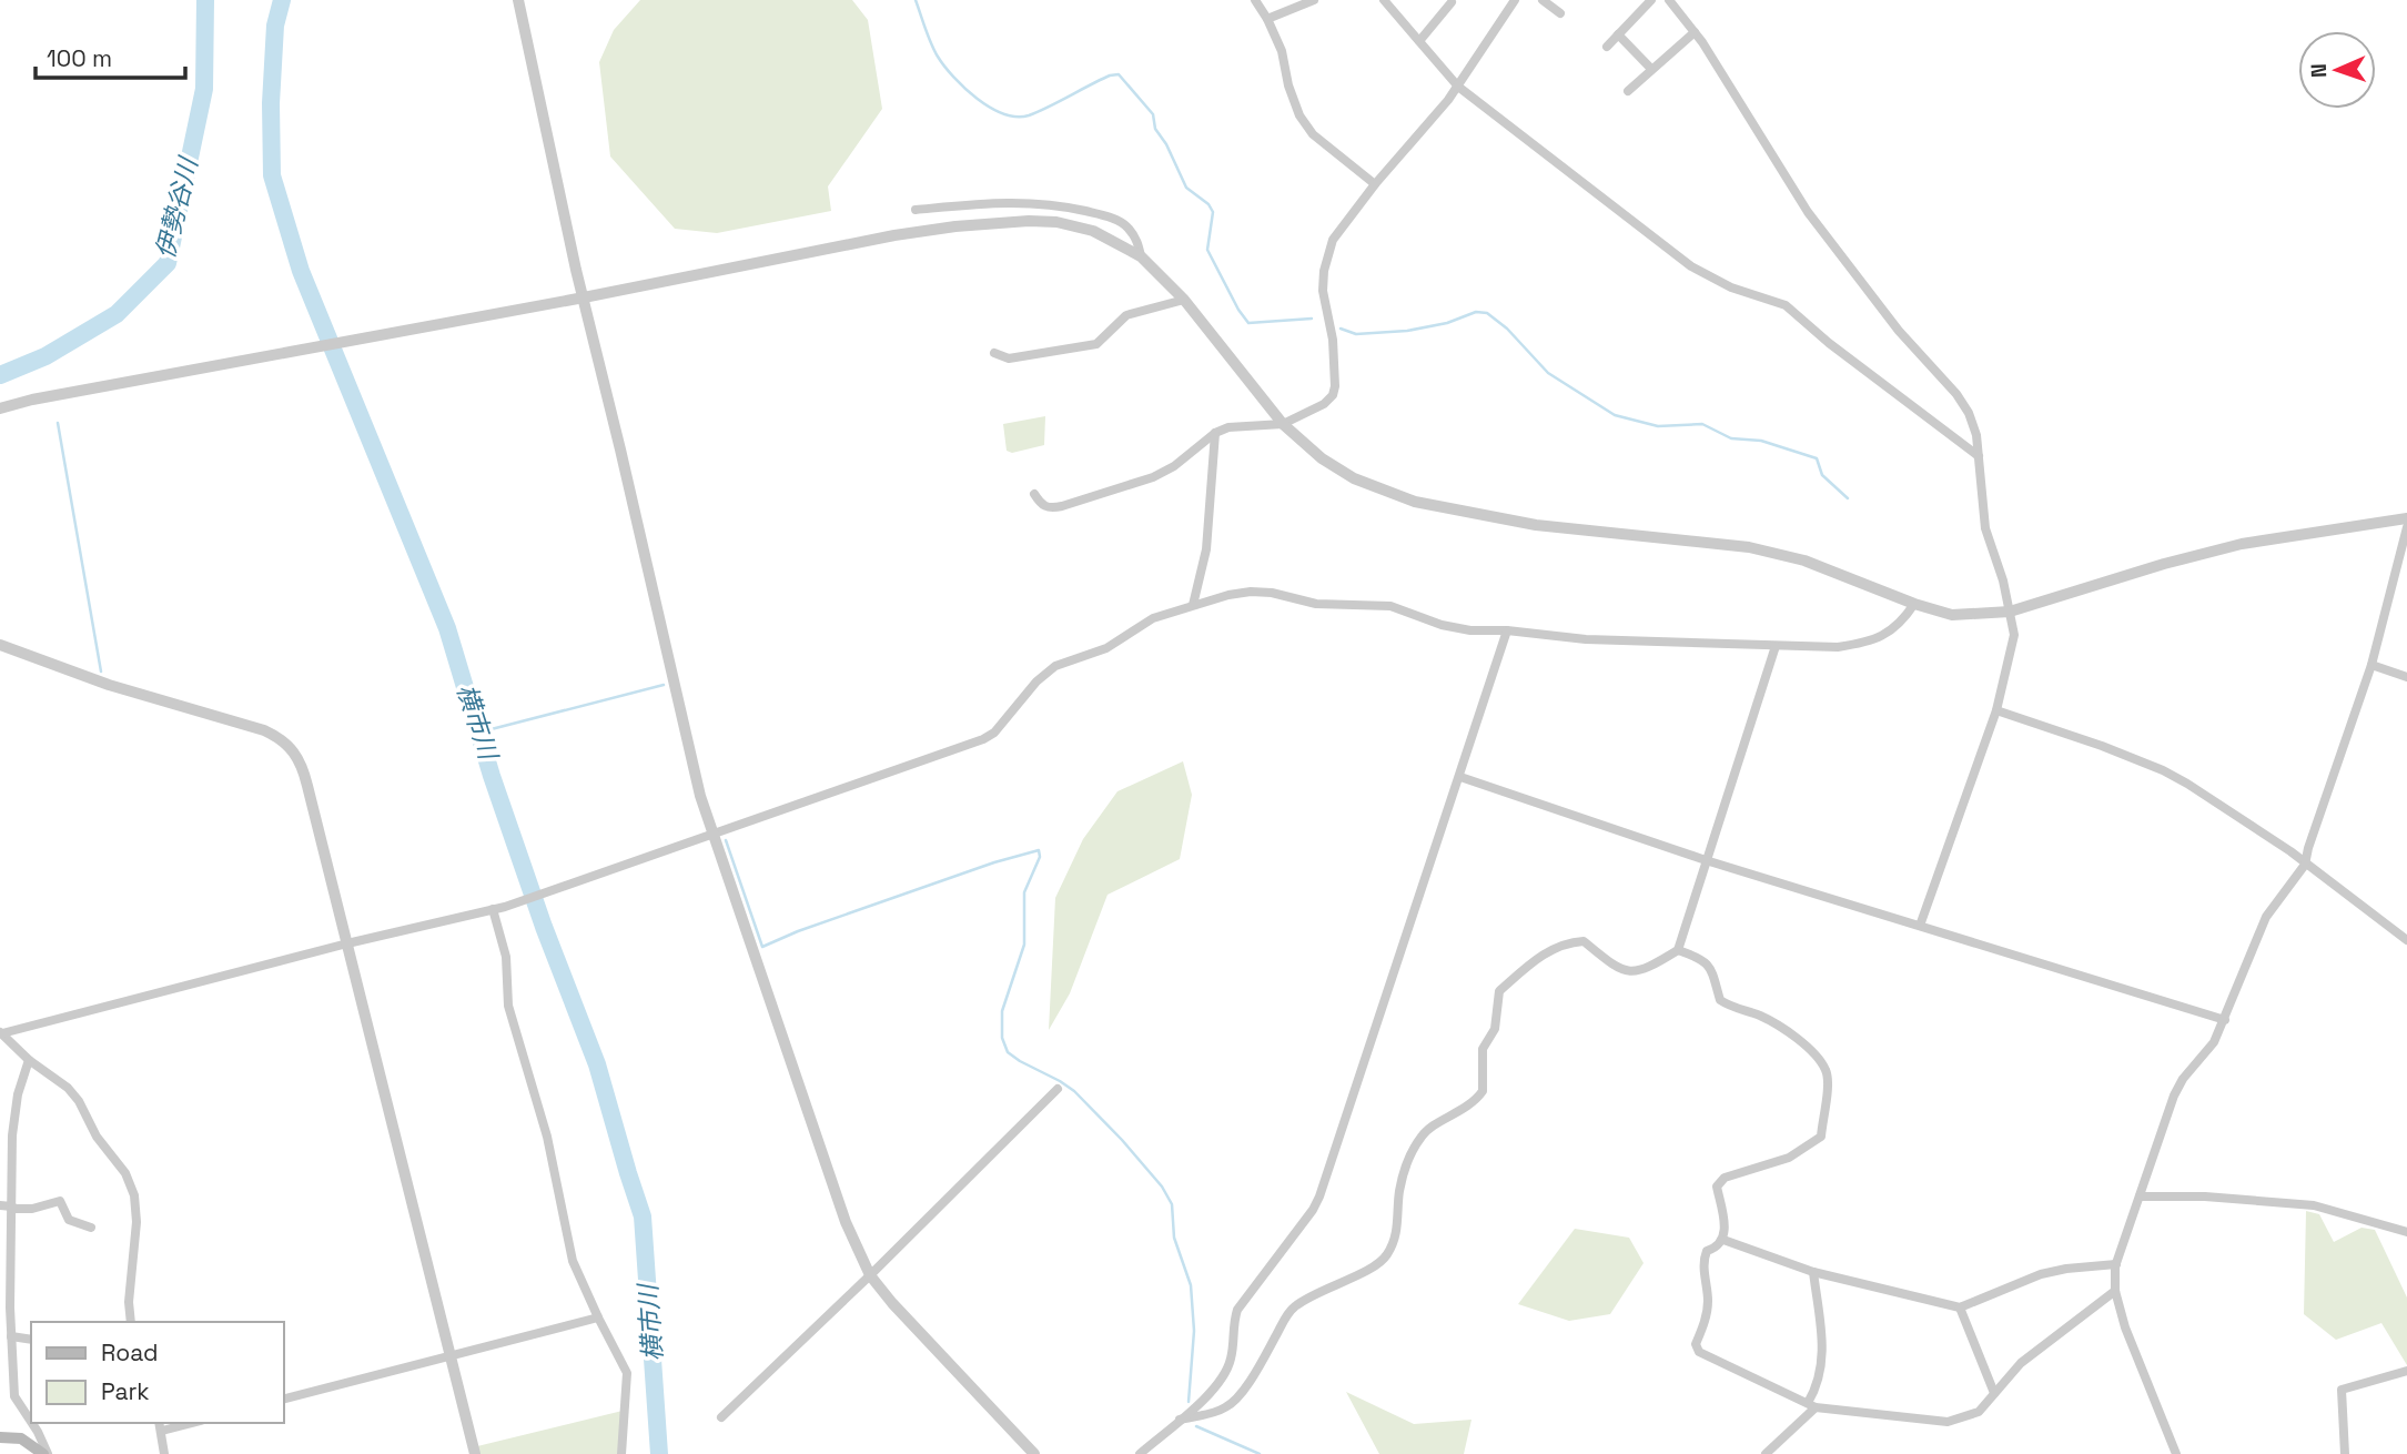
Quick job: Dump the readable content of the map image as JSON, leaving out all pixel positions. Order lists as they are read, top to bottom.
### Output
{
  "water": ["伊勢谷川", "横市川"],
  "legend": ["Road", "Park"],
  "scale_bar": "100 m",
  "north": "left"
}
